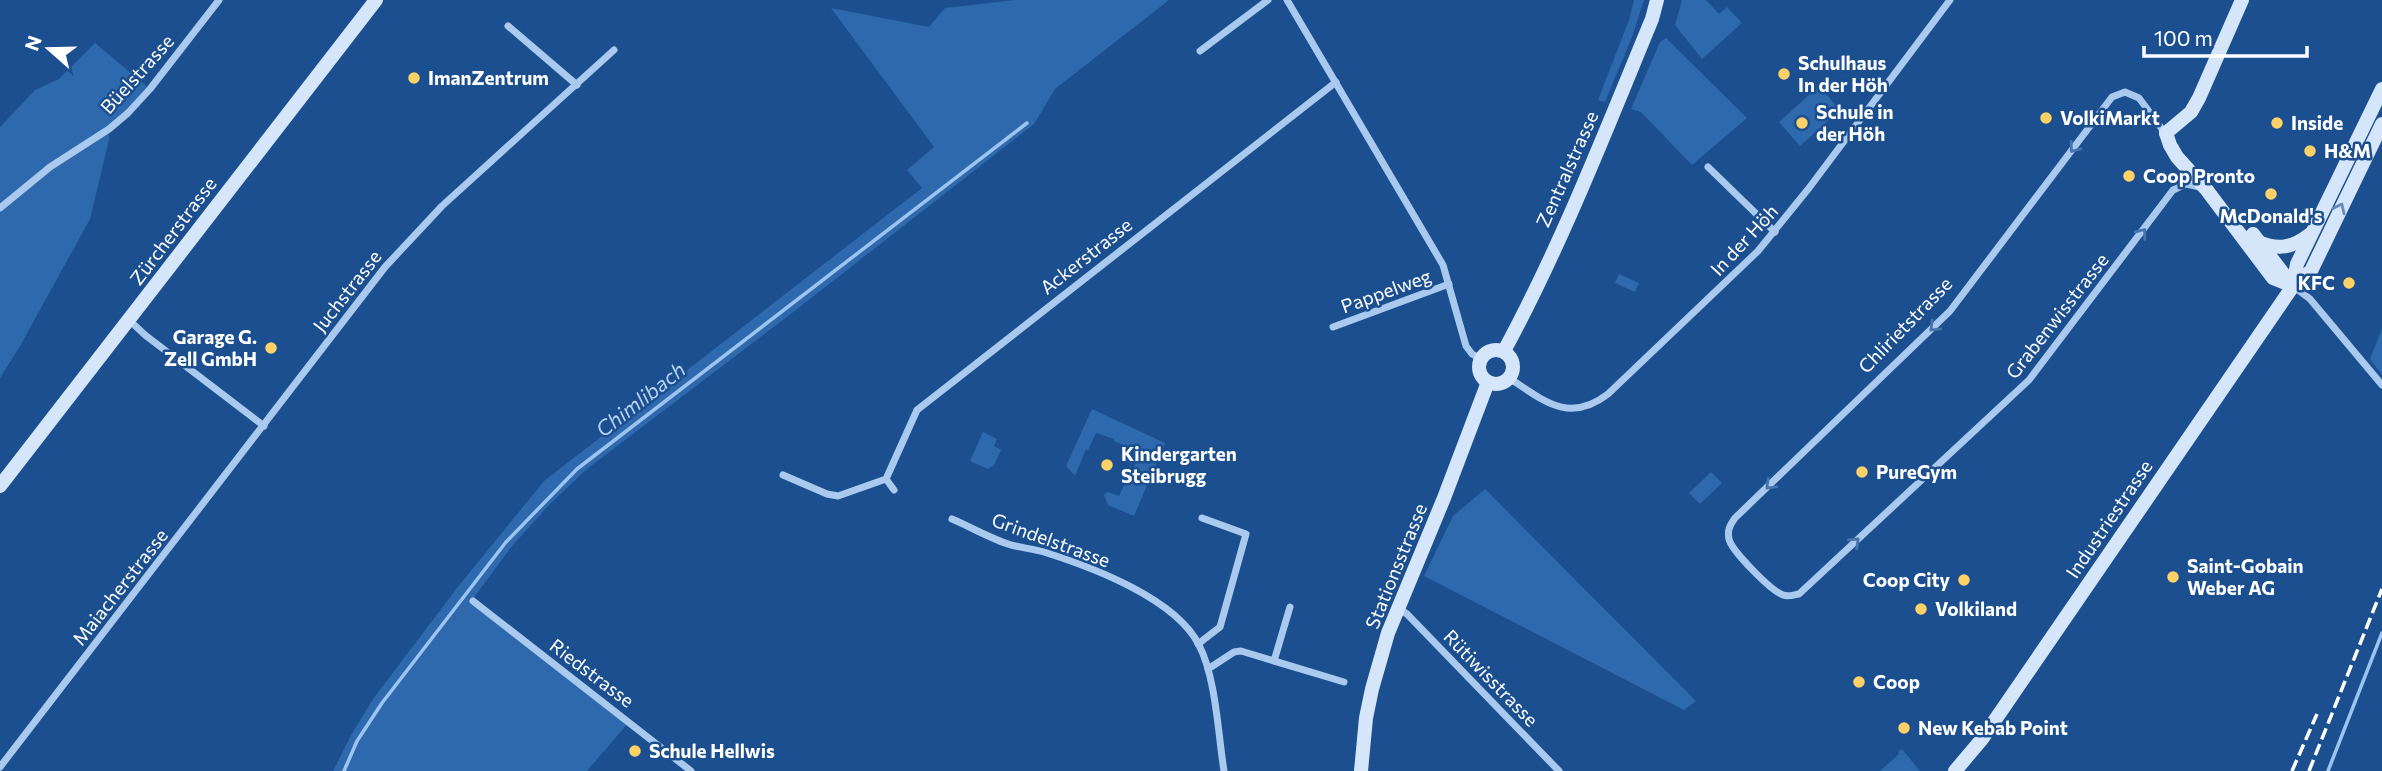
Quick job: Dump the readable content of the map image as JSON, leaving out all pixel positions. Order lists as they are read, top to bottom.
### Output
{
  "streets": {
    "main road": [
      "Zentralstrasse",
      "Zürcherstrasse",
      "Chlirietstrasse",
      "Industriestrasse",
      "Stationsstrasse"
    ],
    "street": [
      "Büelstrasse",
      "In der Höh",
      "Ackerstrasse",
      "Juchstrasse",
      "Pappelweg",
      "Grabenwisstrasse",
      "Grindelstrasse",
      "Maiacherstrasse",
      "Riedstrasse",
      "Rütiwisstrasse"
    ]
  },
  "crossings": [
    ["Zentralstrasse", "In der Höh"],
    ["Zentralstrasse", "Stationsstrasse"],
    ["In der Höh", "Stationsstrasse"],
    ["Juchstrasse", "Maiacherstrasse"],
    ["Grabenwisstrasse", "Chlirietstrasse"],
    ["Chlirietstrasse", "Industriestrasse"],
    ["Stationsstrasse", "Rütiwisstrasse"]
  ],
  "one_way": ["Grabenwisstrasse"],
  "water": ["Chimlibach"],
  "places": [
    "Schulhaus In der Höh",
    "ImanZentrum",
    "VolkiMarkt",
    "Schule in der Höh",
    "Inside",
    "H&M",
    "Coop Pronto",
    "McDonald's",
    "KFC",
    "Garage G. Zell GmbH",
    "Kindergarten Steibrugg",
    "PureGym",
    "Saint-Gobain Weber AG",
    "Coop City",
    "Volkiland",
    "Coop",
    "New Kebab Point",
    "Schule Hellwis"
  ],
  "scale_bar": "100 m",
  "north": "left"
}
